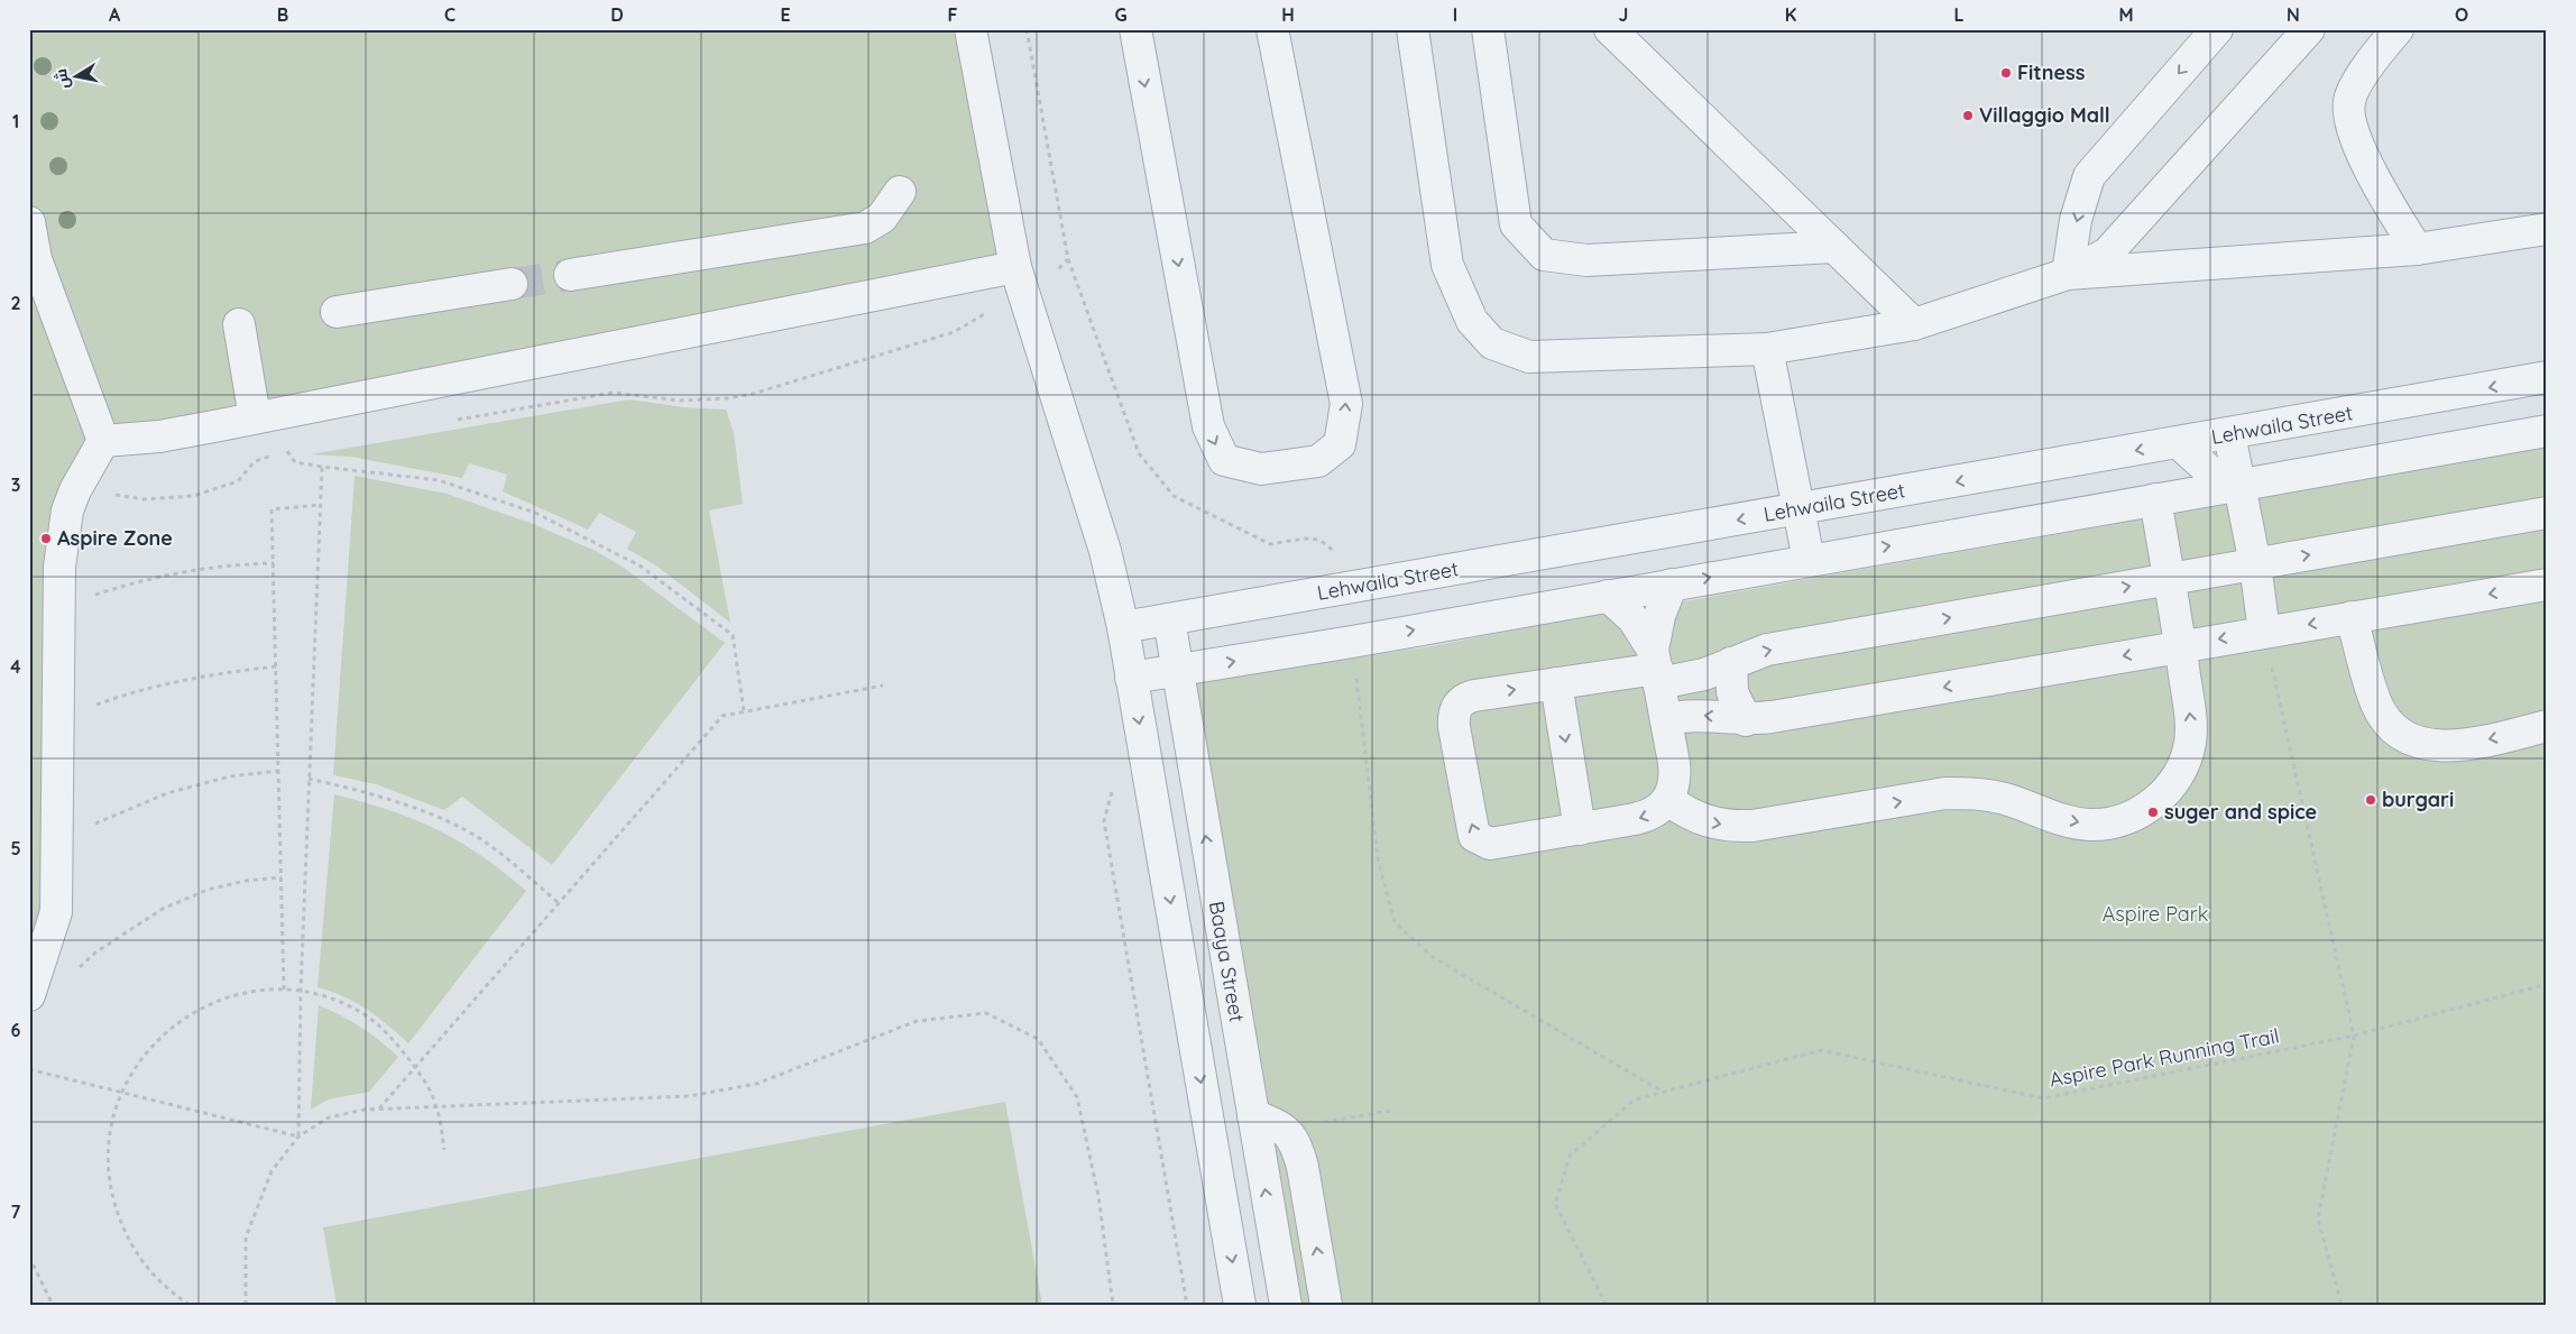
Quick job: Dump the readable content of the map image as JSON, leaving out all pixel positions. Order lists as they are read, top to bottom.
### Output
{
  "streets": {
    "street": ["Lehwaila Street", "Baaya Street"],
    "path": ["Aspire Park Running Trail"]
  },
  "crossings": [
    ["Lehwaila Street", "Baaya Street"]
  ],
  "parks": ["Aspire Park"],
  "places": [
    "Fitness",
    "Villaggio Mall",
    "Aspire Zone",
    "burgari",
    "suger and spice"
  ],
  "north": "left",
  "grid": {
    "columns": [
      "A",
      "B",
      "C",
      "D",
      "E",
      "F",
      "G",
      "H",
      "I",
      "J",
      "K",
      "L",
      "M",
      "N",
      "O"
    ],
    "rows": [
      "1",
      "2",
      "3",
      "4",
      "5",
      "6",
      "7"
    ]
  }
}
